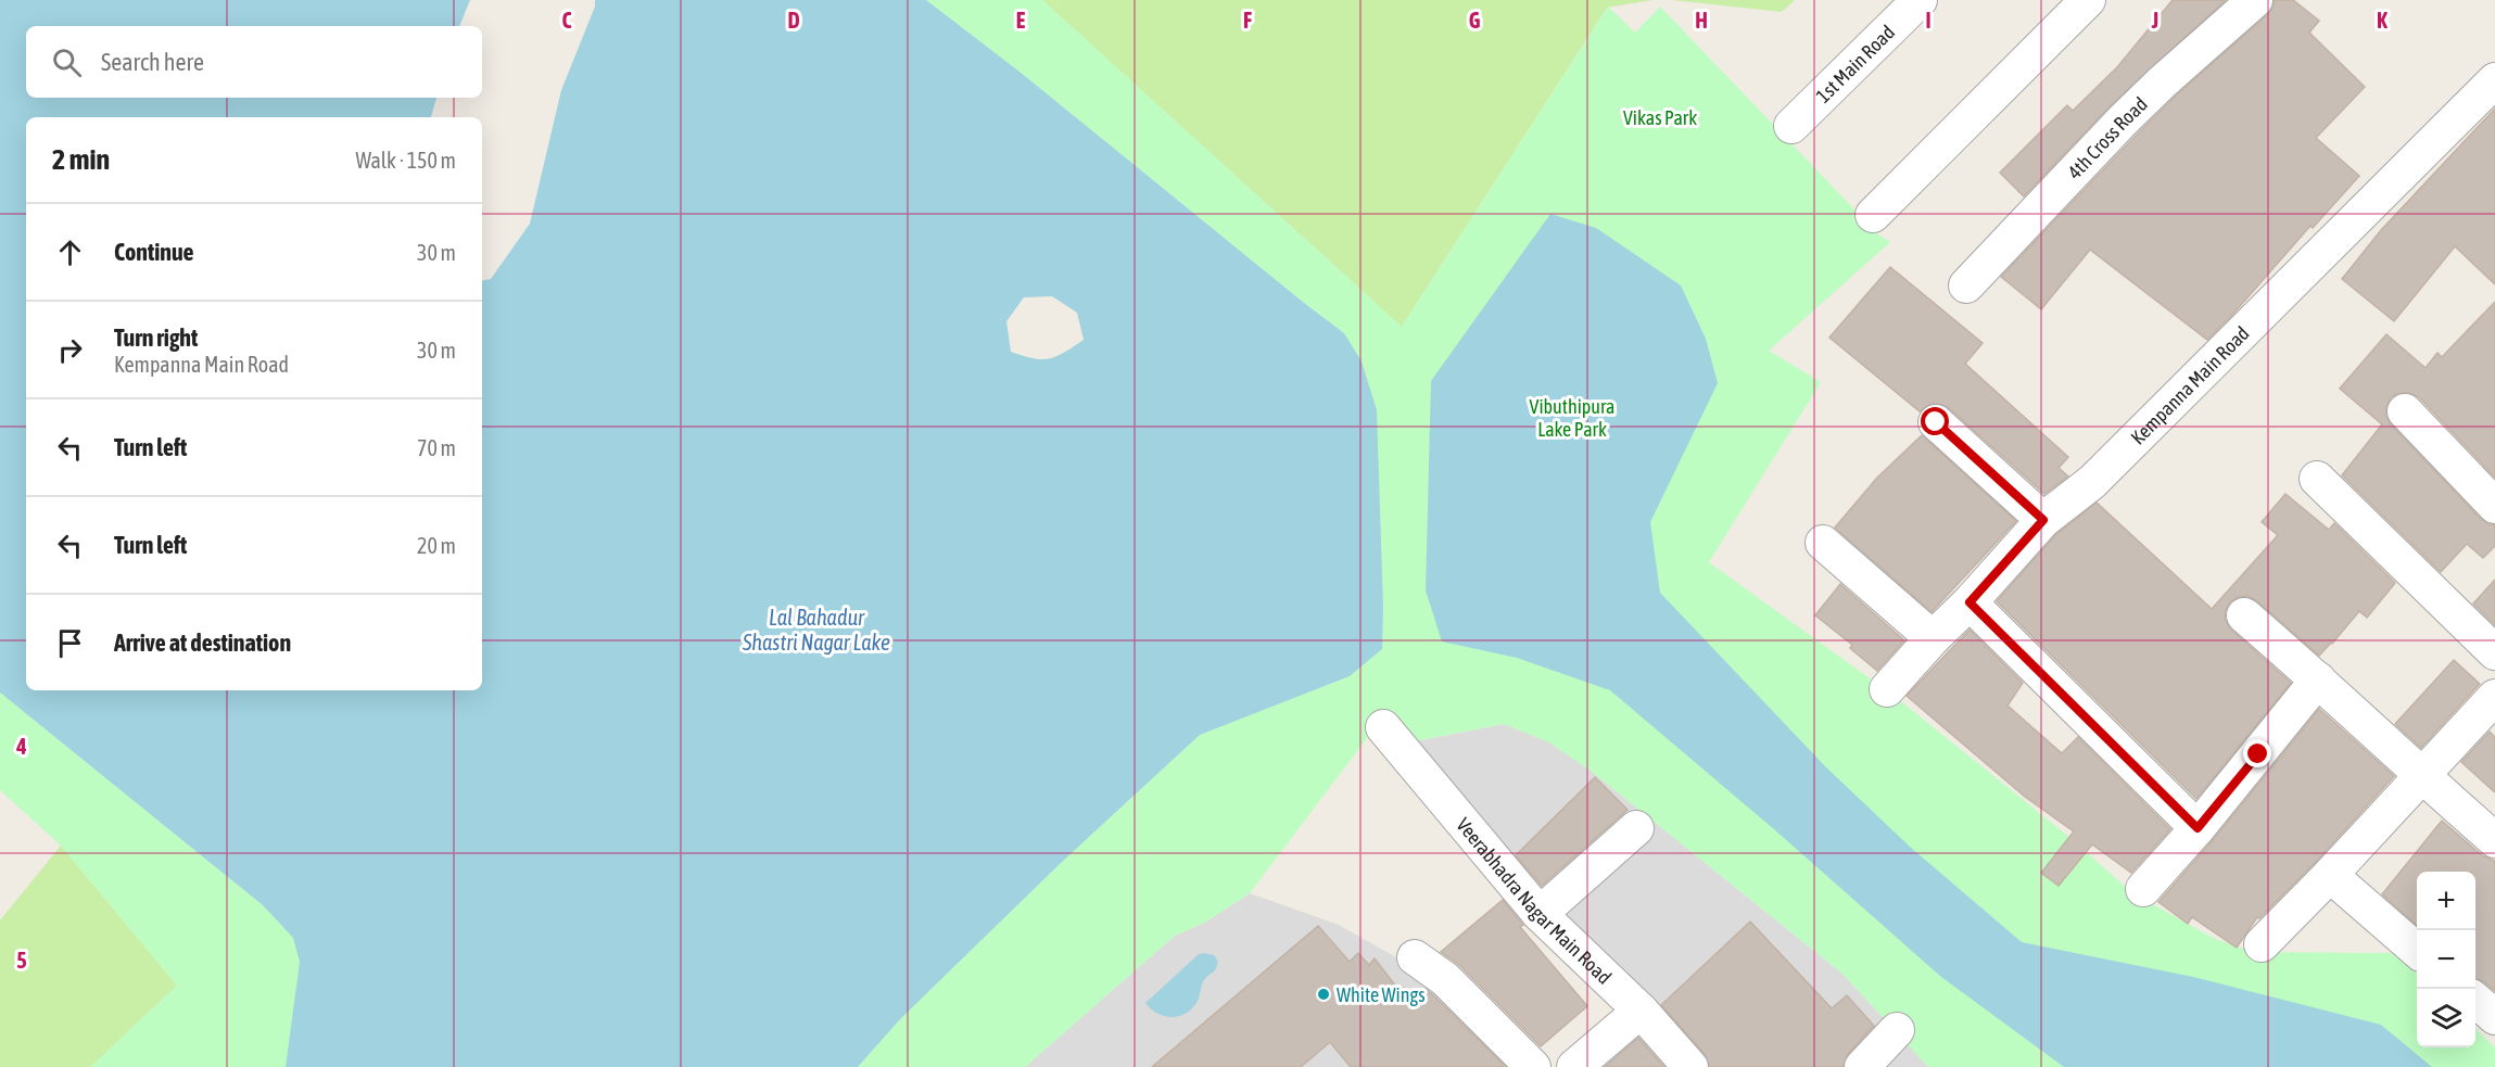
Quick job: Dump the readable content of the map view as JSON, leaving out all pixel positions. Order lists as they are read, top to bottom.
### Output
{
  "streets": {
    "street": [
      "1st Main Road",
      "4th Cross Road",
      "Kempanna Main Road",
      "Veerabhadra Nagar Main Road"
    ]
  },
  "water": ["Lal Bahadur Shastri Nagar Lake"],
  "parks": ["Vikas Park", "Vibuthipura Lake Park"],
  "places": ["White Wings"],
  "page": {
    "search": "Search here",
    "heading": ["2 min", "Walk · 150 m"],
    "list": [
      ["Continue", "30 m"],
      ["Turn right", "Kempanna Main Road", "30 m"],
      ["Turn left", "70 m"],
      ["Turn left", "20 m"],
      "Arrive at destination"
    ],
    "map_buttons": ["+", "−"]
  },
  "grid": {
    "columns": [
      "C",
      "D",
      "E",
      "F",
      "G",
      "H",
      "I",
      "J",
      "K"
    ],
    "rows": ["4", "5"]
  }
}
